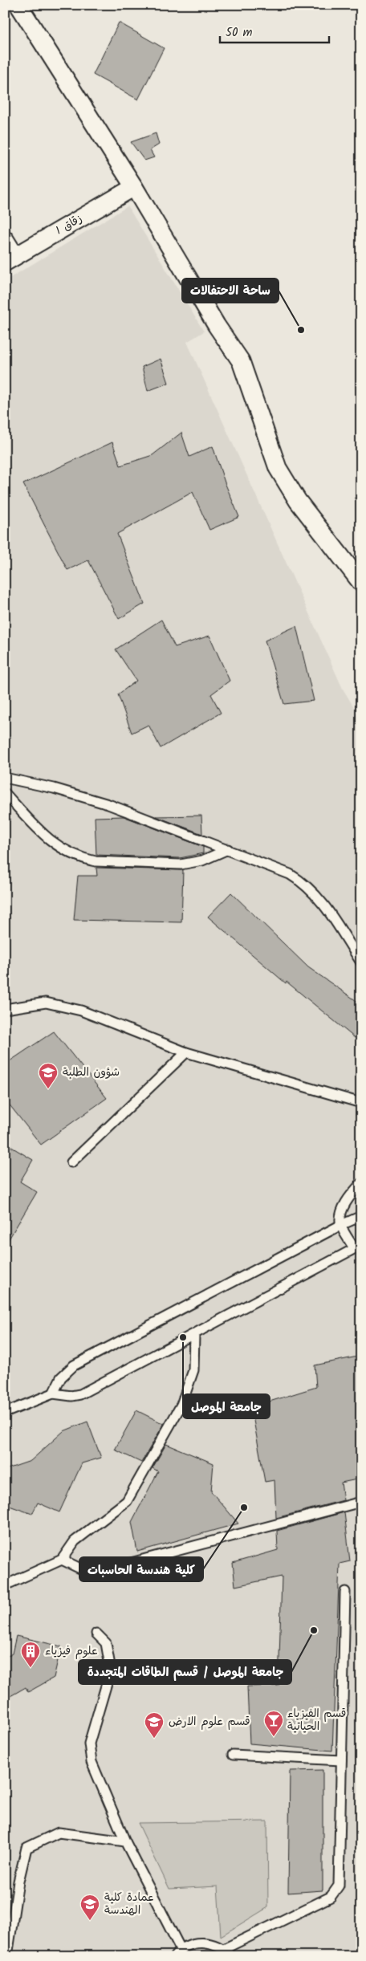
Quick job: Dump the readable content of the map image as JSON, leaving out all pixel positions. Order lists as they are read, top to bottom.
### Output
{
  "streets": {
    "street": ["زقاق 1"]
  },
  "places": {
    "other": [
      "ساحة الاحتفالات",
      "جامعة الموصل",
      "كلية هندسة الحاسبات",
      "جامعة الموصل | قسم الطاقات المتجددة"
    ],
    "school or university": ["شؤون الطلبة", "قسم علوم الارض", "عمادة كلية الهندسة"],
    "building": ["علوم فيزياء"],
    "bar": ["قسم الفيزياء الحياتية"]
  },
  "scale_bar": "50 m"
}
